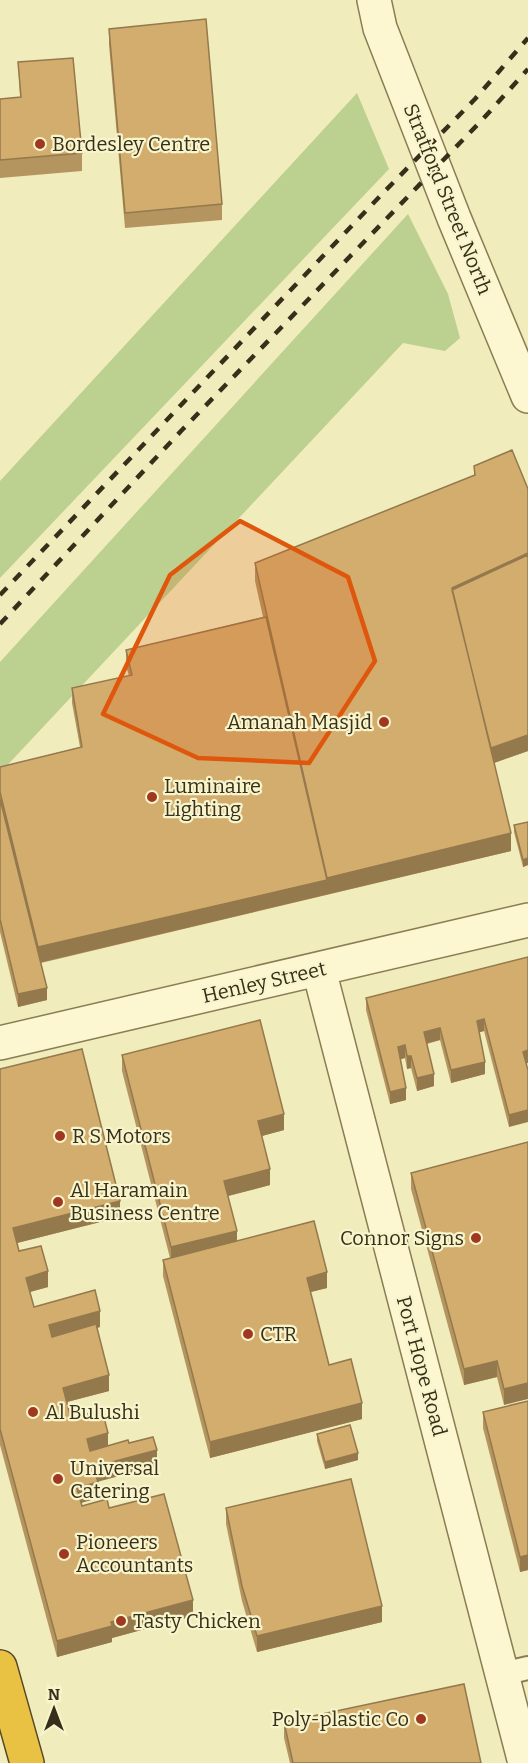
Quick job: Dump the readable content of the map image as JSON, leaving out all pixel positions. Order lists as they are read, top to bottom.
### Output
{
  "streets": {
    "street": ["Stratford Street North", "Henley Street", "Port Hope Road"]
  },
  "crossings": [
    ["Henley Street", "Port Hope Road"]
  ],
  "places": [
    "Bordesley Centre",
    "Amanah Masjid",
    "Luminaire Lighting",
    "R S Motors",
    "Al Haramain Business Centre",
    "Connor Signs",
    "CTR",
    "Al Bulushi",
    "Universal Catering",
    "Pioneers Accountants",
    "Tasty Chicken",
    "Poly-plastic Co"
  ],
  "north": "top"
}
